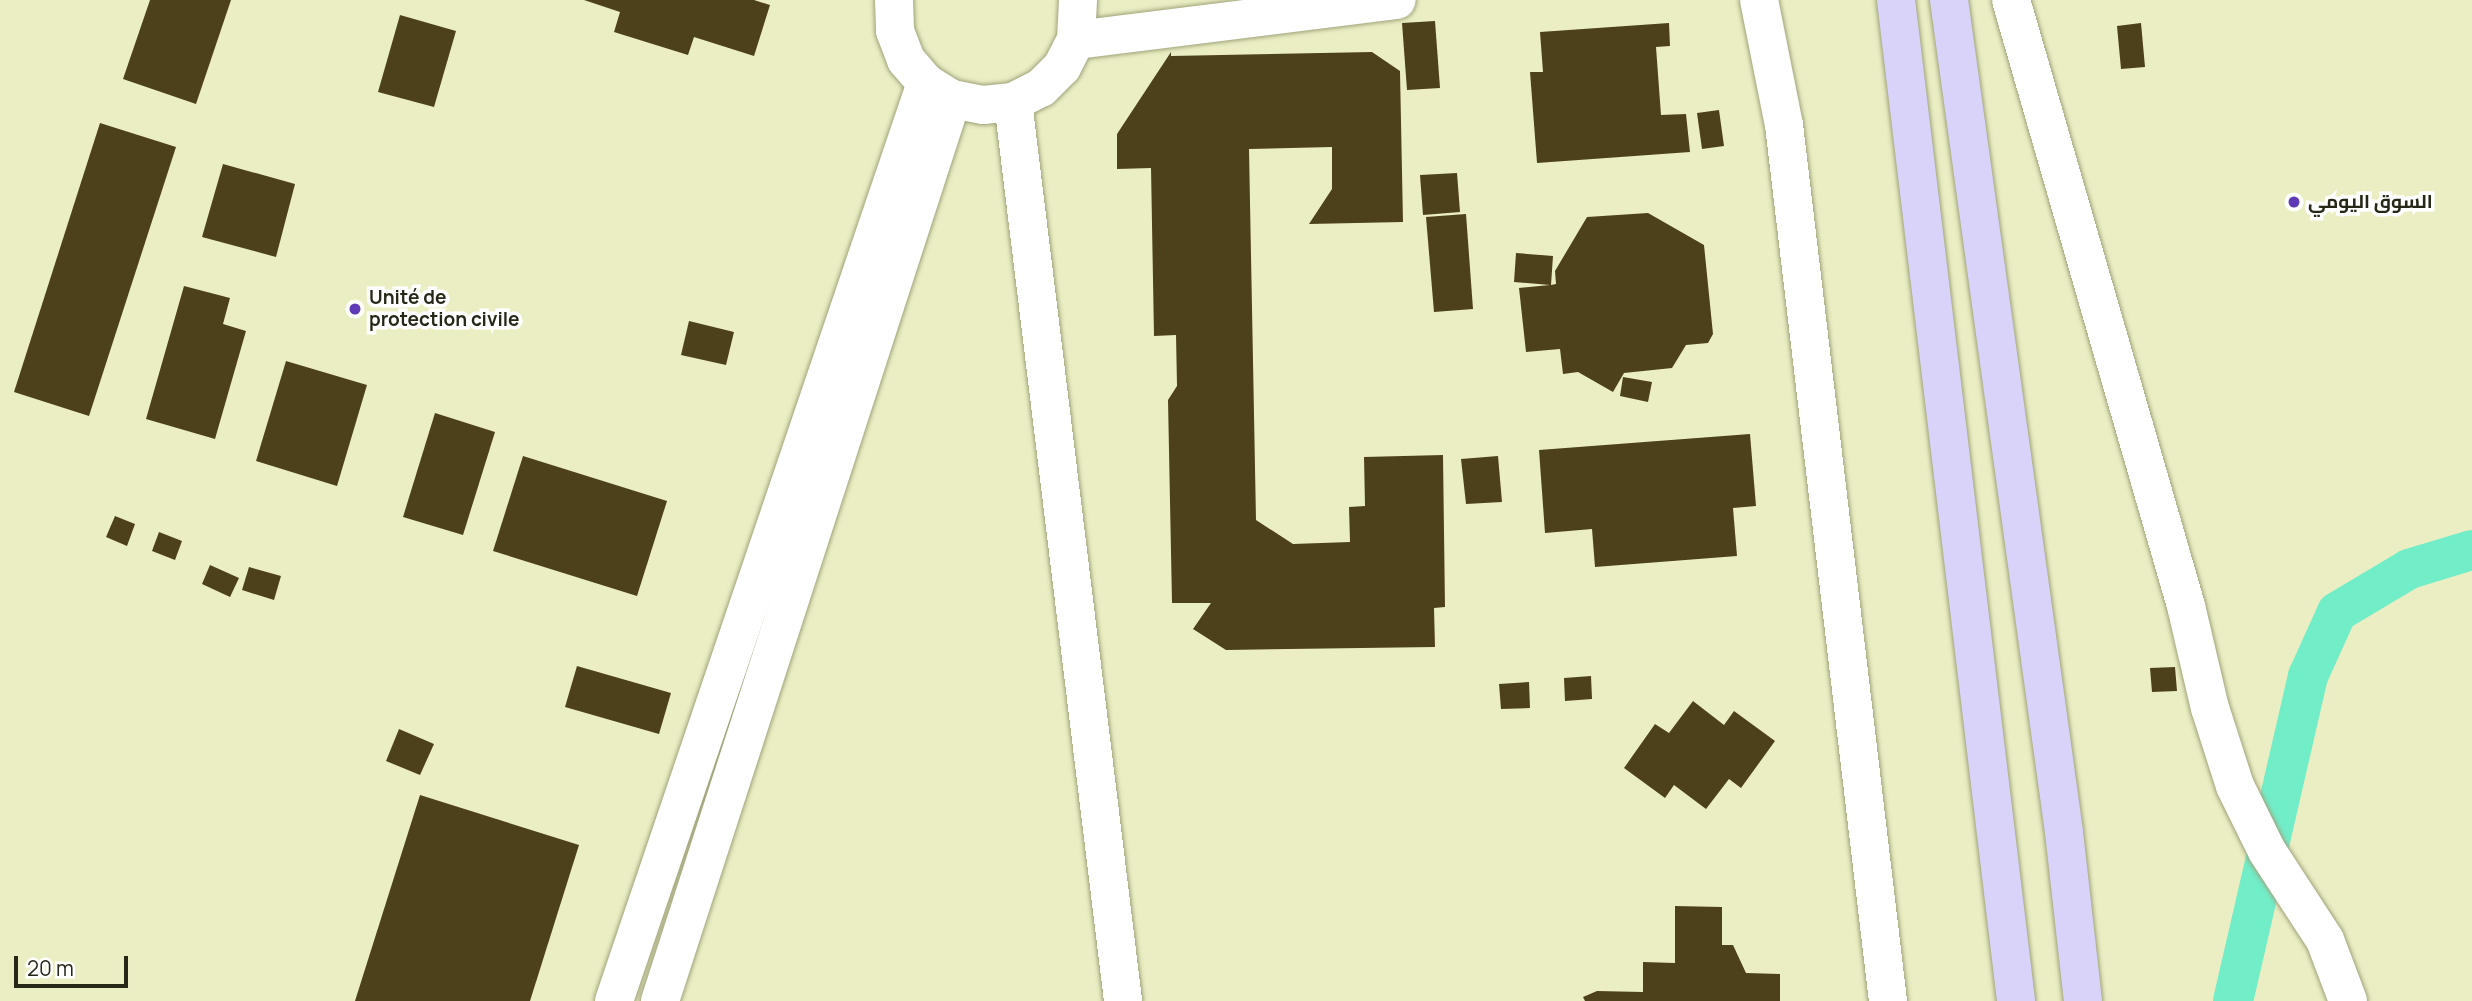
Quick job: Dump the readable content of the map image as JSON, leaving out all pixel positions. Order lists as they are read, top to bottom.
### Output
{
  "places": ["السوق اليومي", "Unité de protection civile"],
  "scale_bar": "20 m"
}
